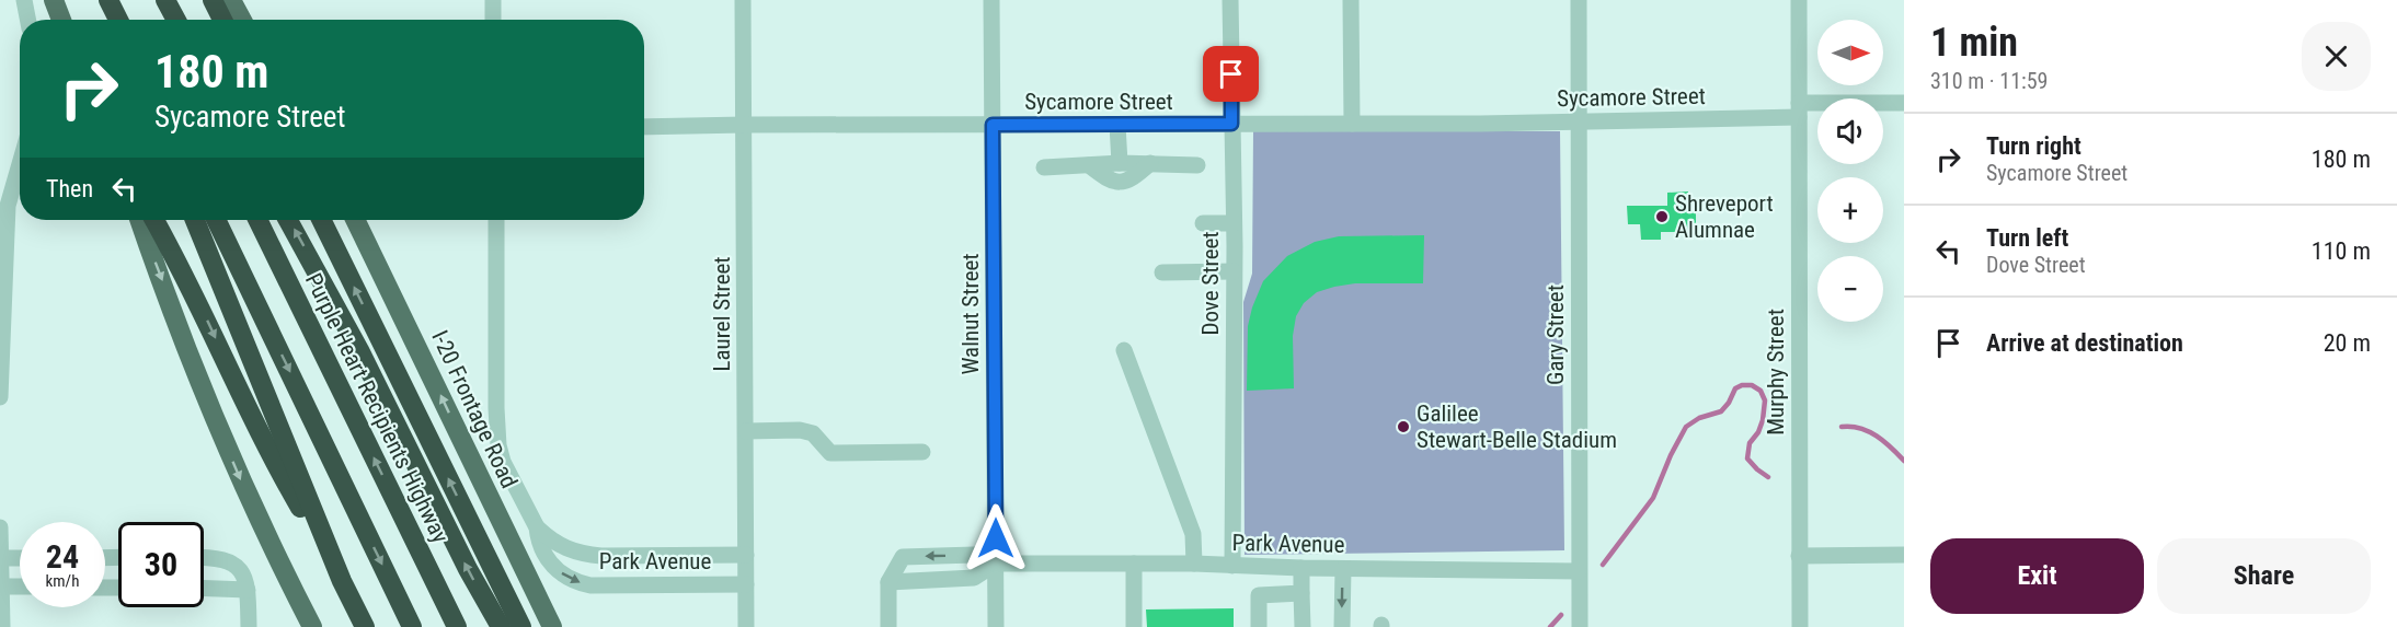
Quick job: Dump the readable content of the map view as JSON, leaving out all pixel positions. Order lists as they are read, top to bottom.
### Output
{
  "streets": {
    "highway": ["Purple Heart Recipients Highway"],
    "main road": ["I-20 Frontage Road"],
    "street": [
      "Sycamore Street",
      "Dove Street",
      "Laurel Street",
      "Walnut Street",
      "Gary Street",
      "Murphy Street",
      "Park Avenue"
    ]
  },
  "crossings": [
    ["Sycamore Street", "Dove Street"],
    ["Sycamore Street", "Laurel Street"],
    ["Sycamore Street", "Walnut Street"],
    ["Sycamore Street", "Gary Street"],
    ["Sycamore Street", "Murphy Street"],
    ["Dove Street", "Park Avenue"],
    ["Laurel Street", "Park Avenue"],
    ["Walnut Street", "Park Avenue"],
    ["Gary Street", "Park Avenue"]
  ],
  "one_way": ["I-20 Frontage Road"],
  "places": ["Shreveport Alumnae", "Galilee Stewart-Belle Stadium"],
  "north": "right",
  "page": {
    "heading": ["1 min", "310 m · 11:59"],
    "map_buttons": ["+", "−"],
    "turn": ["180 m", "Sycamore Street"],
    "list": [
      {
        "name": "Turn right",
        "note": "Sycamore Street",
        "value": "180 m"
      },
      {
        "name": "Turn left",
        "note": "Dove Street",
        "value": "110 m"
      },
      {
        "name": "Arrive at destination",
        "value": "20 m"
      }
    ],
    "then": "Then",
    "speed": "24 km/h",
    "limit": "30",
    "buttons": ["Exit", "Share"]
  }
}
